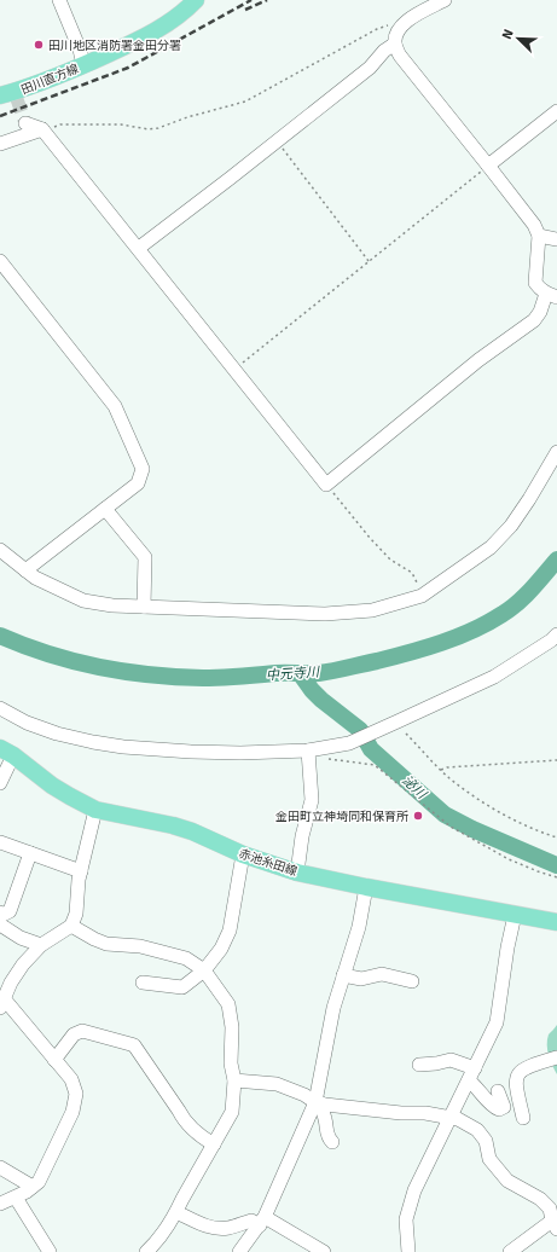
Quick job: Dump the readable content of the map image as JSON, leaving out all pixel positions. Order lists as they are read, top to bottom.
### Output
{
  "streets": {
    "main road": ["田川直方線", "赤池糸田線"]
  },
  "water": ["中元寺川", "泌川"],
  "places": ["田川地区消防署金田分署", "金田町立神埼同和保育所"],
  "north": "top left"
}
